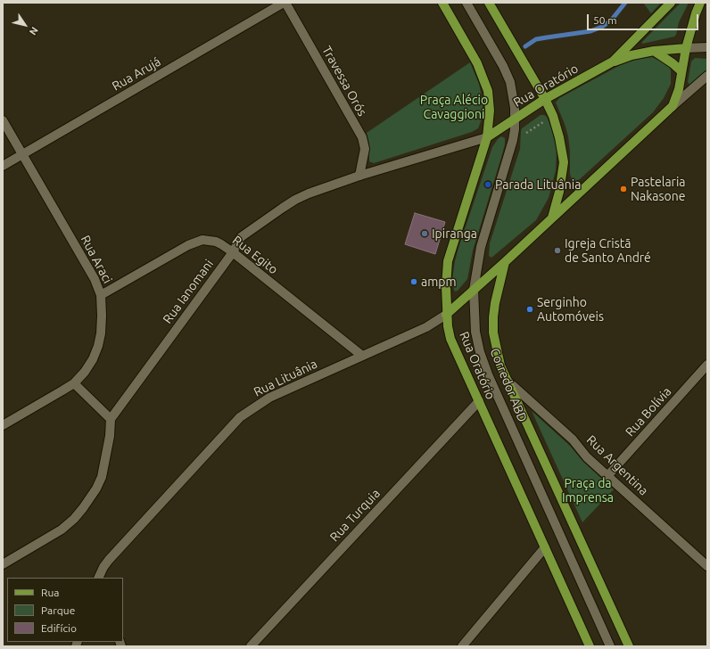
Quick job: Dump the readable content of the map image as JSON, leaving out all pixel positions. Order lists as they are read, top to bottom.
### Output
{
  "streets": {
    "main road": ["Rua Oratório", "Rua Lituânia"],
    "street": [
      "Rua Arujá",
      "Travessa Orós",
      "Rua Egito",
      "Rua Araci",
      "Rua Ianomani",
      "Corredor ABD",
      "Rua Bolívia",
      "Rua Argentina",
      "Rua Turquia"
    ]
  },
  "crossings": [
    ["Rua Arujá", "Travessa Orós"],
    ["Rua Arujá", "Rua Araci"],
    ["Travessa Orós", "Rua Ianomani"],
    ["Rua Oratório", "Rua Ianomani"],
    ["Rua Oratório", "Rua Lituânia"],
    ["Rua Oratório", "Corredor ABD"],
    ["Rua Oratório", "Rua Argentina"],
    ["Rua Oratório", "Rua Turquia"],
    ["Rua Egito", "Rua Araci"],
    ["Rua Egito", "Rua Ianomani"],
    ["Rua Egito", "Rua Lituânia"],
    ["Rua Lituânia", "Corredor ABD"],
    ["Rua Bolívia", "Rua Argentina"]
  ],
  "parks": ["Praça Alécio Cavaggioni", "Praça da Imprensa"],
  "places": [
    "Parada Lituânia",
    "Pastelaria Nakasone",
    "Ipiranga",
    "Igreja Cristã de Santo André",
    "ampm",
    "Serginho Automóveis"
  ],
  "legend": ["Rua", "Parque", "Edifício"],
  "scale_bar": "50 m",
  "north": "bottom right"
}
